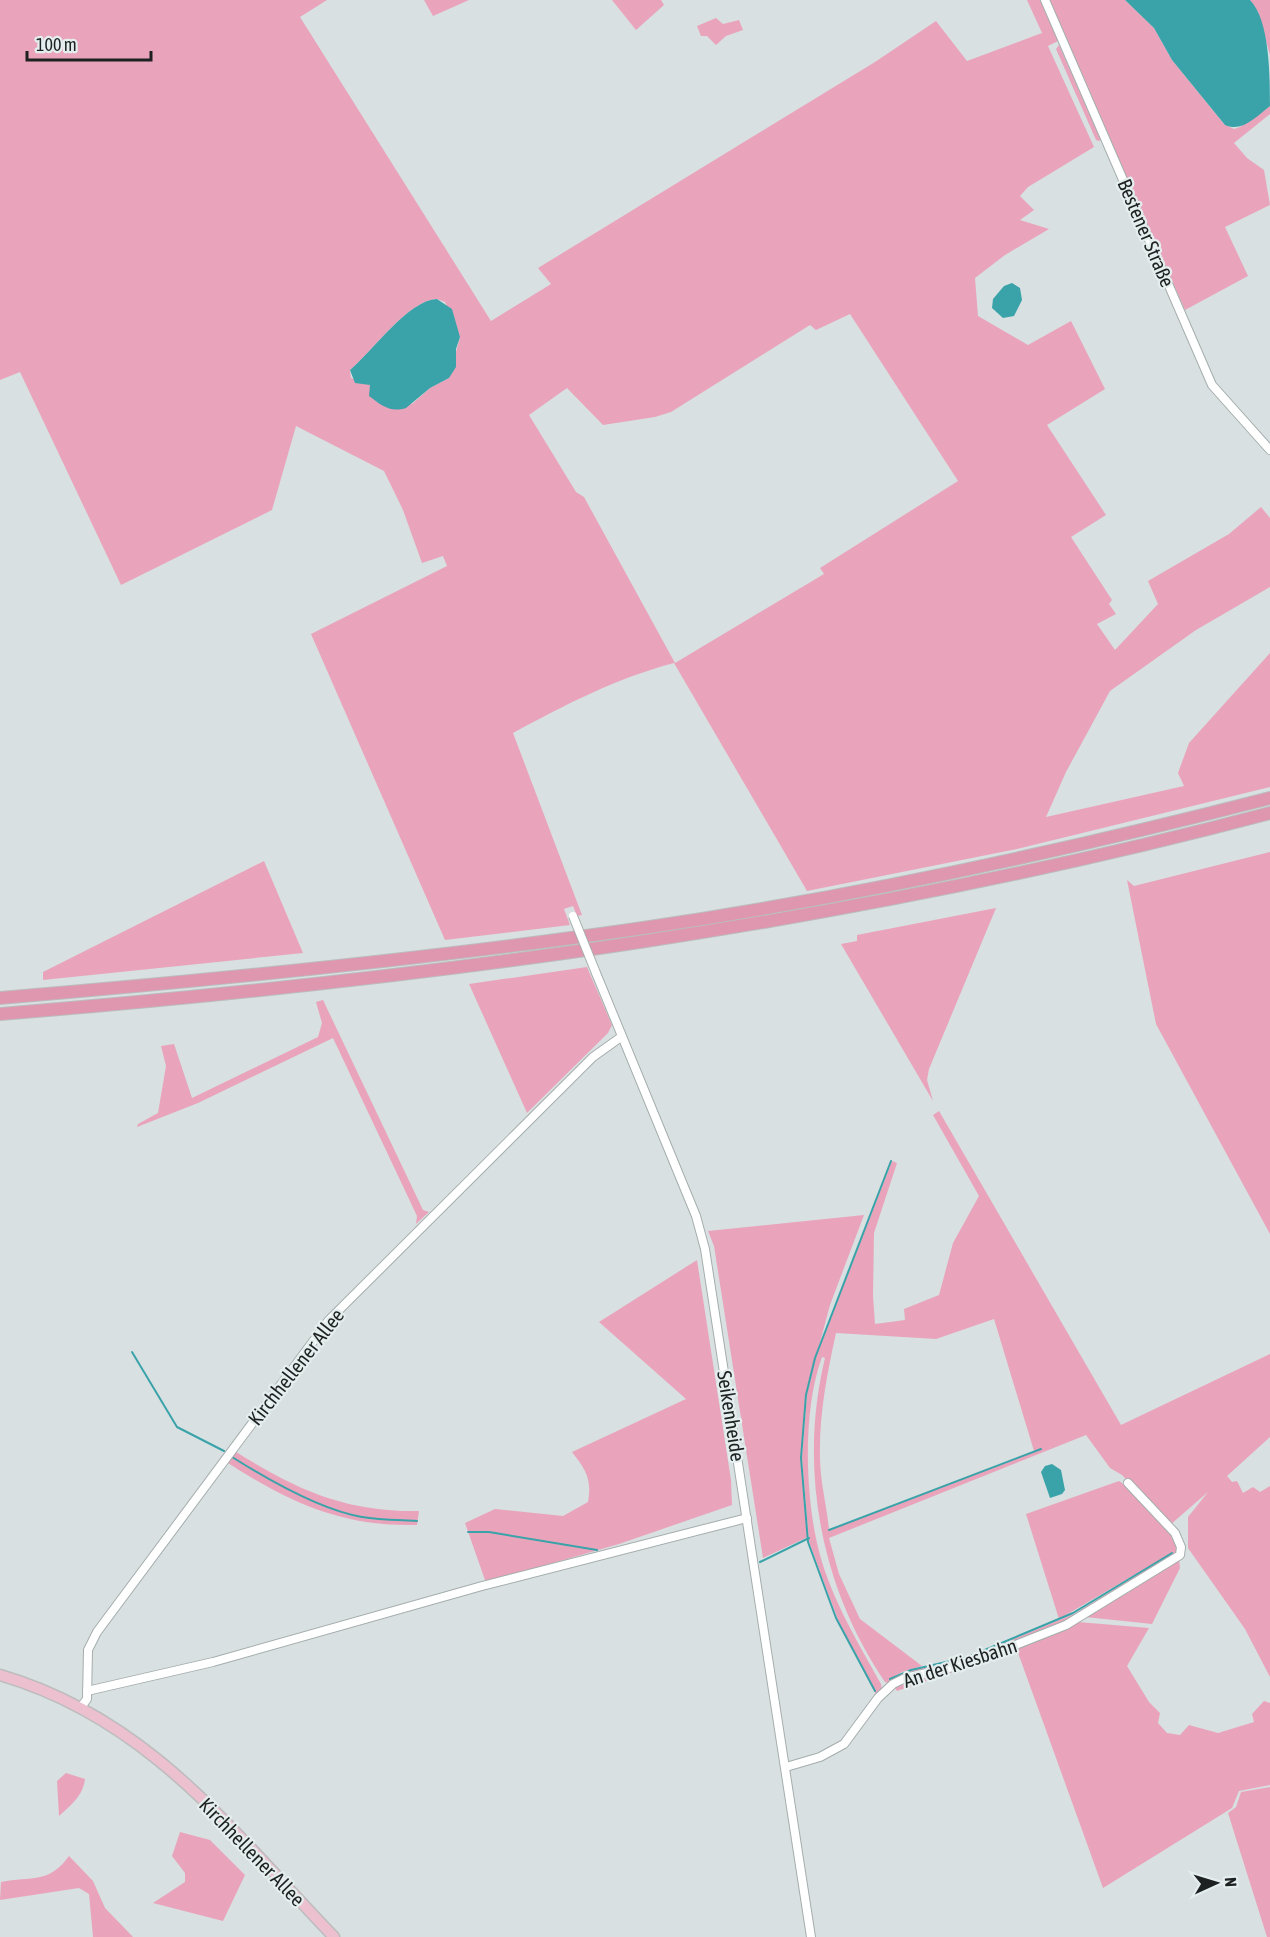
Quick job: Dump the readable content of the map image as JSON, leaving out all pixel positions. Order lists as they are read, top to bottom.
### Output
{
  "streets": {
    "main road": ["Kirchhellener Allee"],
    "street": ["Bestener Straße", "Seikenheide", "An der Kiesbahn"]
  },
  "crossings": [
    ["Kirchhellener Allee", "Seikenheide"],
    ["Seikenheide", "An der Kiesbahn"]
  ],
  "scale_bar": "100 m",
  "north": "right"
}
